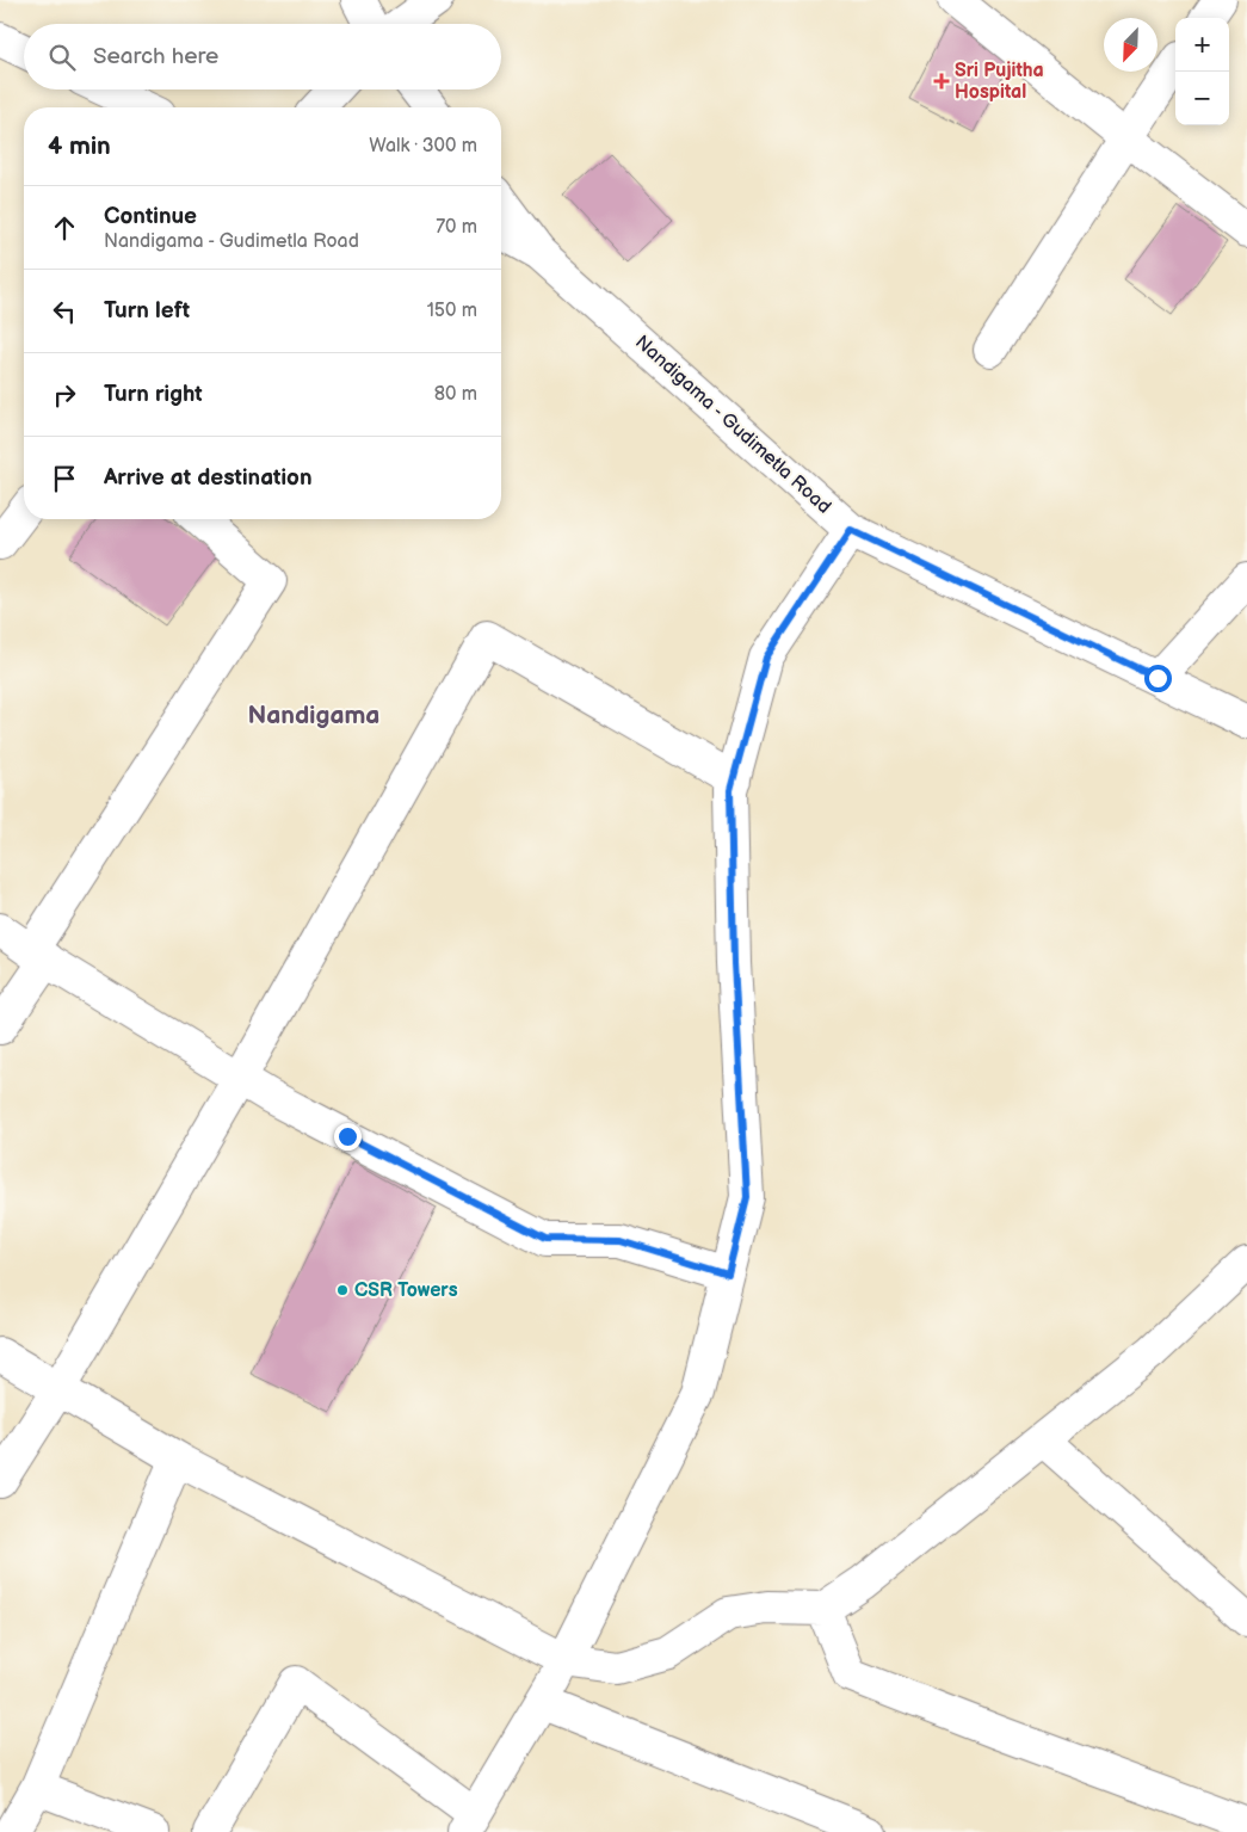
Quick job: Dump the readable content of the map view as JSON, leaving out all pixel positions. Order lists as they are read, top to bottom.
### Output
{
  "streets": {
    "street": ["Nandigama - Gudimetla Road"]
  },
  "districts": ["Nandigama"],
  "places": {
    "health": ["Sri Pujitha Hospital"],
    "other": ["CSR Towers"]
  },
  "north": "bottom left",
  "page": {
    "map_buttons": ["+", "−"],
    "search": "Search here",
    "heading": ["4 min", "Walk · 300 m"],
    "list": [
      ["Continue", "Nandigama - Gudimetla Road", "70 m"],
      ["Turn left", "150 m"],
      ["Turn right", "80 m"],
      "Arrive at destination"
    ]
  }
}
